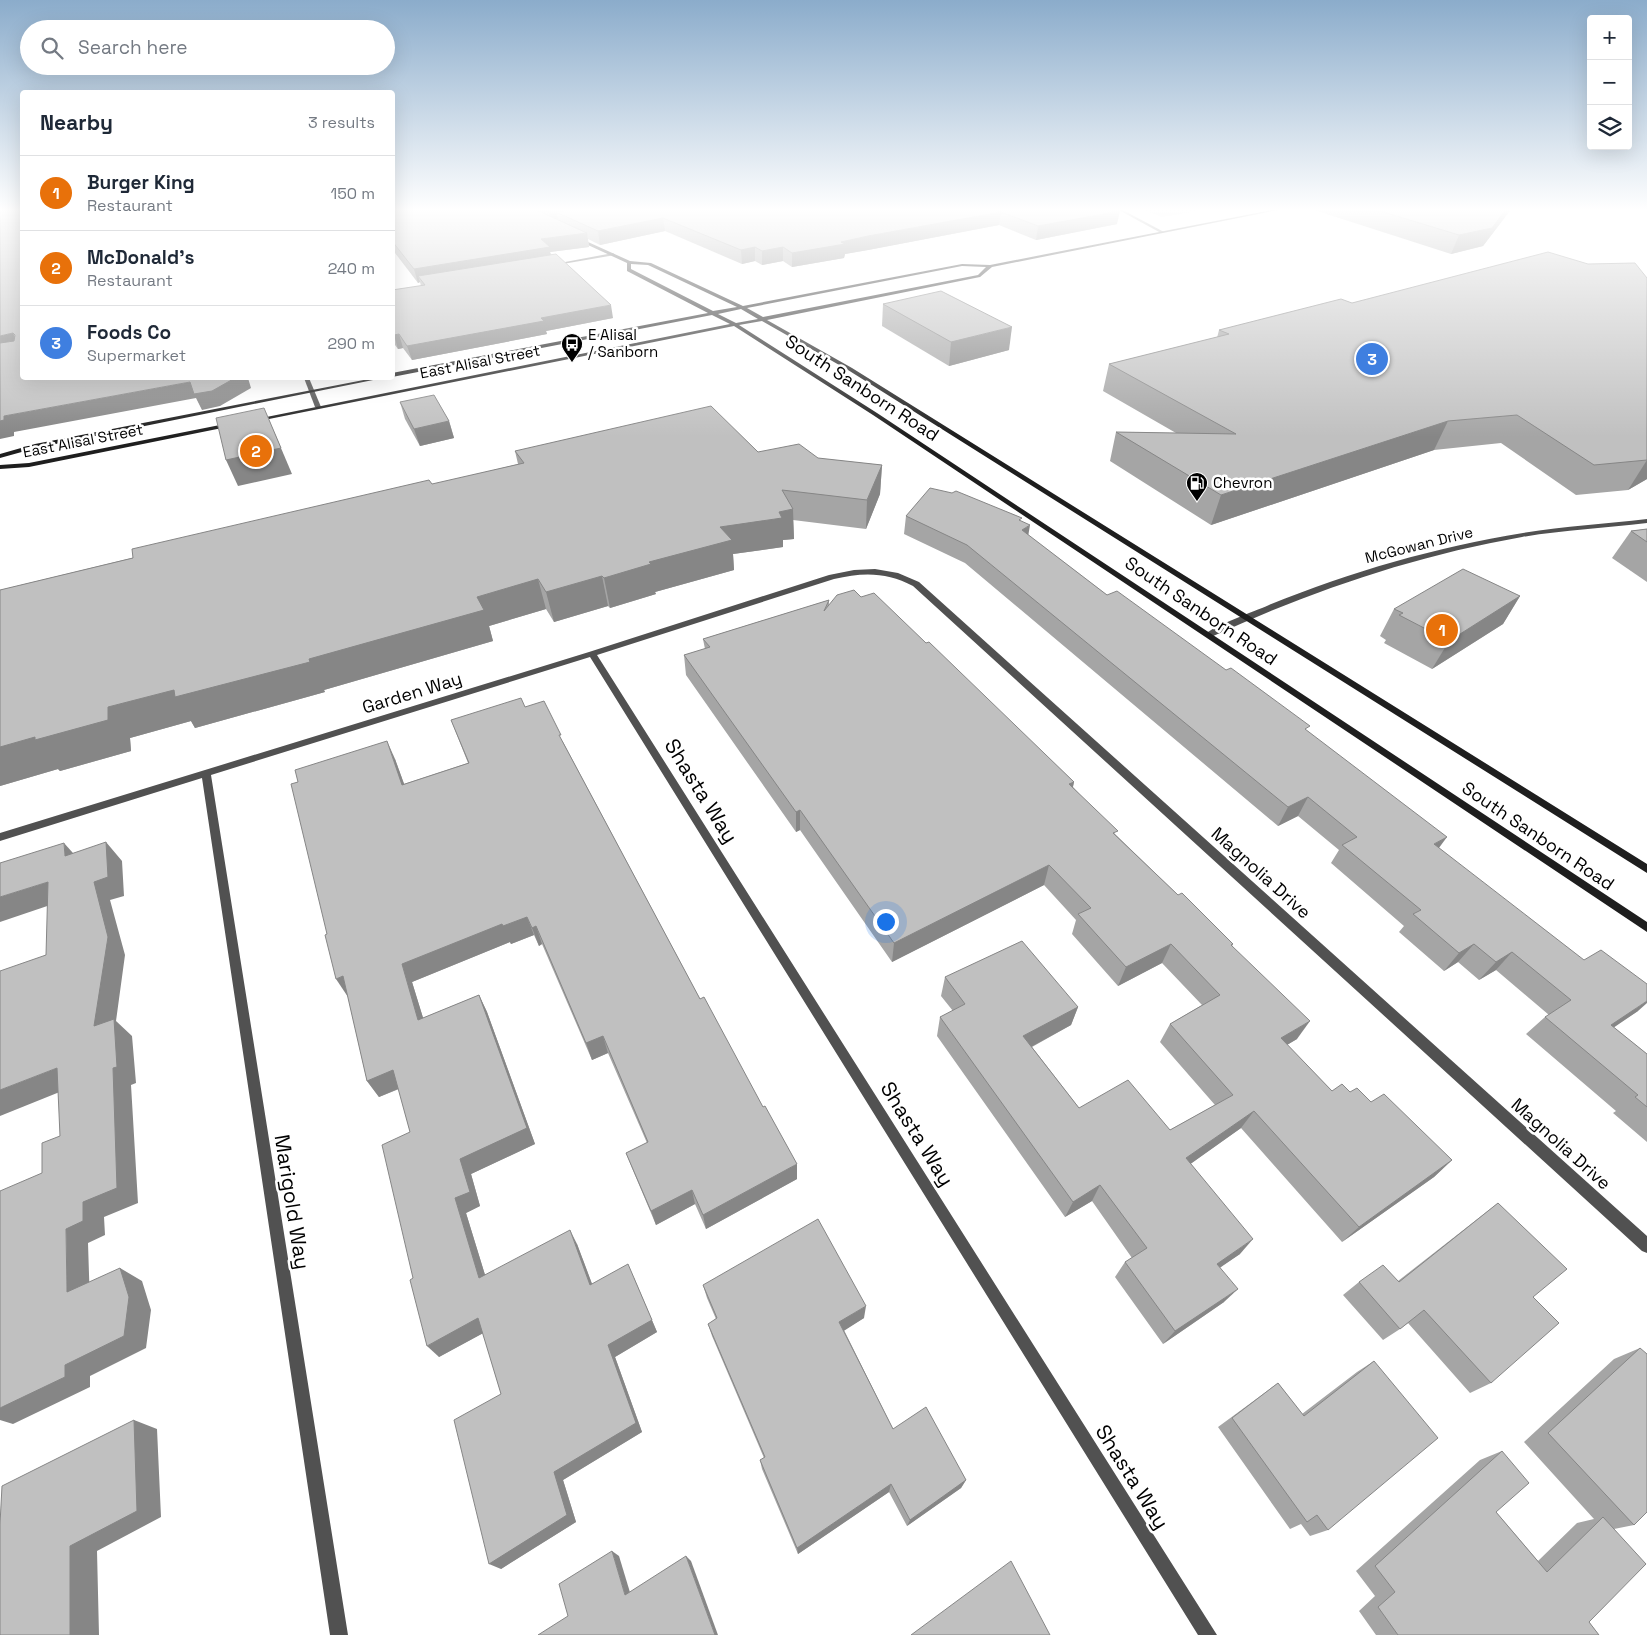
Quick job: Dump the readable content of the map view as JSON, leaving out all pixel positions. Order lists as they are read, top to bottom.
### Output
{
  "streets": {
    "main road": ["East Alisal Street", "South Sanborn Road"],
    "street": [
      "McGowan Drive",
      "Garden Way",
      "Shasta Way",
      "Magnolia Drive",
      "Marigold Way"
    ]
  },
  "crossings": [
    ["East Alisal Street", "South Sanborn Road"],
    ["South Sanborn Road", "McGowan Drive"],
    ["Garden Way", "Shasta Way"],
    ["Garden Way", "Magnolia Drive"],
    ["Garden Way", "Marigold Way"]
  ],
  "places": {
    "bus stop": ["E Alisal / Sanborn"],
    "fuel station": ["Chevron"]
  },
  "page": {
    "map_buttons": ["+", "−"],
    "search": "Search here",
    "heading": ["Nearby", "3 results"],
    "list": [
      {
        "mark": "1",
        "name": "Burger King",
        "note": "Restaurant",
        "value": "150 m"
      },
      {
        "mark": "2",
        "name": "McDonald's",
        "note": "Restaurant",
        "value": "240 m"
      },
      {
        "mark": "3",
        "name": "Foods Co",
        "note": "Supermarket",
        "value": "290 m"
      }
    ],
    "pins": ["3", "2", "1"]
  }
}
